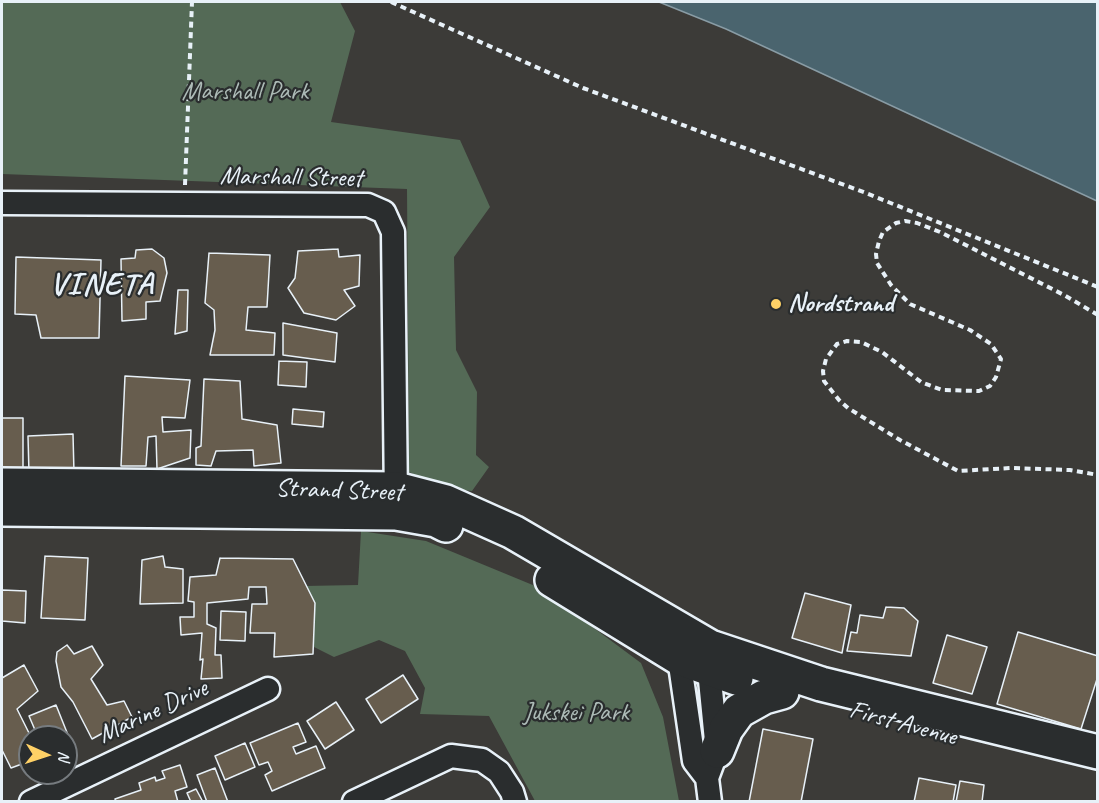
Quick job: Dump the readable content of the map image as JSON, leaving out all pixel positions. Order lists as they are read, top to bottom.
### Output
{
  "streets": {
    "street": [
      "Marshall Street",
      "Strand Street",
      "Marine Drive",
      "First Avenue"
    ]
  },
  "crossings": [
    ["Marshall Street", "Strand Street"],
    ["Strand Street", "First Avenue"]
  ],
  "districts": ["VINETA"],
  "parks": ["Marshall Park", "Jukskei Park"],
  "places": ["Nordstrand"],
  "north": "right"
}
